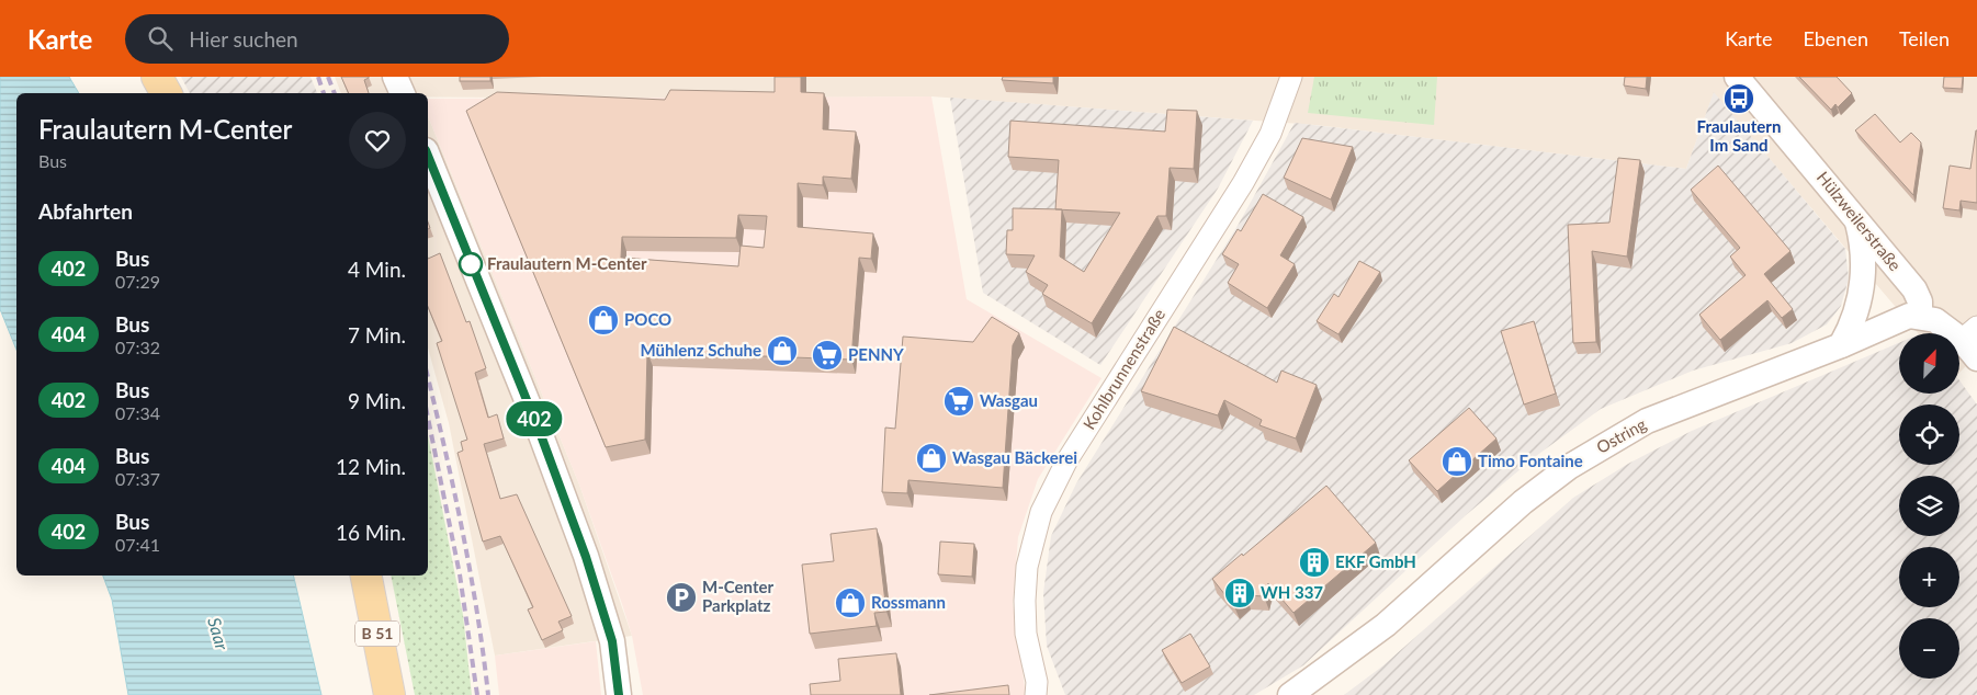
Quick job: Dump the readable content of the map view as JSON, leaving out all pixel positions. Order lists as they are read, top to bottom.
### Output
{
  "streets": {
    "main road": ["B 51"],
    "street": ["Hülzweilerstraße", "Kohlbrunnenstraße", "Ostring"]
  },
  "crossings": [
    ["Hülzweilerstraße", "Ostring"]
  ],
  "water": ["Saar"],
  "places": {
    "bus stop": ["Fraulautern Im Sand"],
    "other": ["Fraulautern M-Center"],
    "shop": [
      "POCO",
      "Mühlenz Schuhe",
      "Wasgau Bäckerei",
      "Timo Fontaine",
      "Rossmann"
    ],
    "supermarket": ["PENNY", "Wasgau"],
    "building": ["EKF GmbH", "WH 337"],
    "parking": ["M-Center Parkplatz"]
  },
  "lines": ["bus line 402"],
  "north": "top right",
  "page": {
    "header": "Karte",
    "search": "Hier suchen",
    "nav": ["Karte", "Ebenen", "Teilen"],
    "on_map": "402",
    "heading": [
      ["Fraulautern M-Center", "Bus"],
      "Abfahrten"
    ],
    "list": [
      {
        "mark": "402",
        "name": "Bus",
        "note": "07:29",
        "value": "4 Min."
      },
      {
        "mark": "404",
        "name": "Bus",
        "note": "07:32",
        "value": "7 Min."
      },
      {
        "mark": "402",
        "name": "Bus",
        "note": "07:34",
        "value": "9 Min."
      },
      {
        "mark": "404",
        "name": "Bus",
        "note": "07:37",
        "value": "12 Min."
      },
      {
        "mark": "402",
        "name": "Bus",
        "note": "07:41",
        "value": "16 Min."
      }
    ],
    "map_buttons": ["+", "−"]
  }
}
